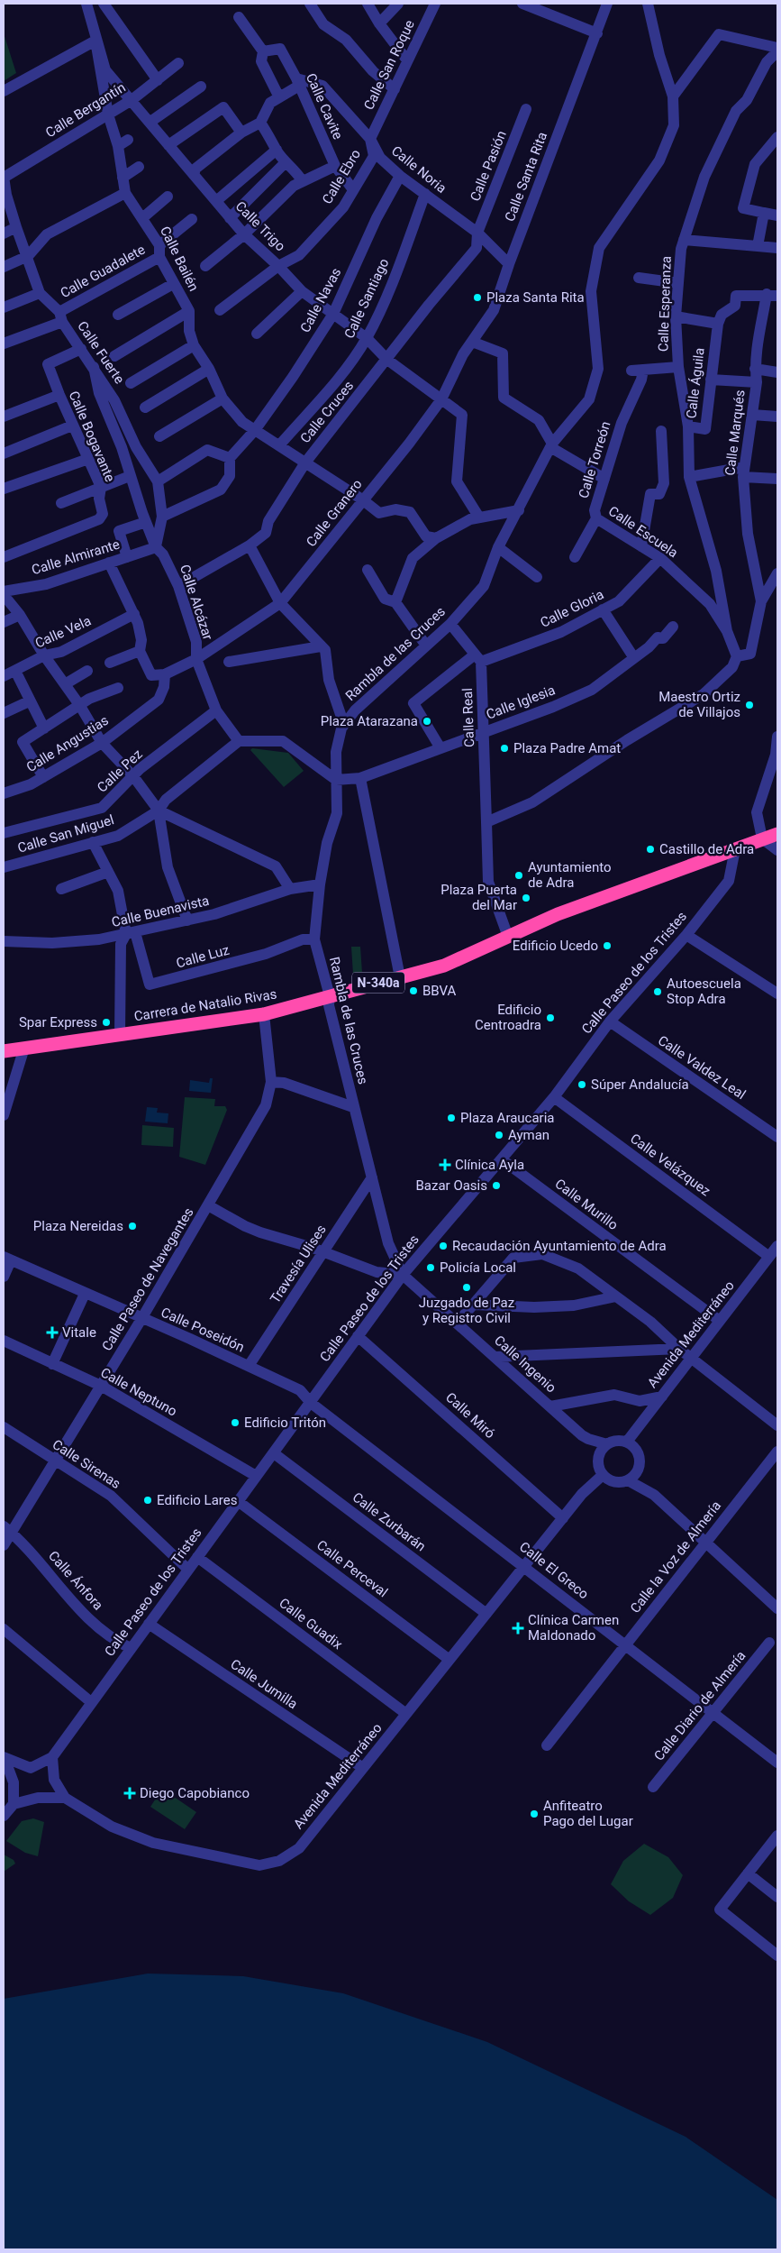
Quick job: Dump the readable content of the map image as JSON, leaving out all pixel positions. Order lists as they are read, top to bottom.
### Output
{
  "streets": {
    "highway": ["N-340a", "Carrera de Natalio Rivas"],
    "street": [
      "Calle San Roque",
      "Calle Cavite",
      "Calle Bergantín",
      "Calle Pasión",
      "Calle Noria",
      "Calle Ebro",
      "Calle Santa Rita",
      "Calle Trigo",
      "Calle Bailén",
      "Calle Guadalete",
      "Calle Santiago",
      "Calle Navas",
      "Calle Esperanza",
      "Calle Fuerte",
      "Calle Águila",
      "Calle Cruces",
      "Calle Marqués",
      "Calle Bogavante",
      "Calle Torreón",
      "Calle Granero",
      "Calle Escuela",
      "Calle Almirante",
      "Calle Alcázar",
      "Calle Gloria",
      "Calle Vela",
      "Rambla de las Cruces",
      "Calle Iglesia",
      "Calle Real",
      "Calle Angustias",
      "Calle Pez",
      "Calle San Miguel",
      "Calle Buenavista",
      "Calle Luz",
      "Calle Paseo de los Tristes",
      "Calle Valdez Leal",
      "Calle Velázquez",
      "Calle Murillo",
      "Travesía Ulises",
      "Calle Paseo de Navegantes",
      "Calle Poseidón",
      "Avenida Mediterráneo",
      "Calle Ingenio",
      "Calle Neptuno",
      "Calle Miró",
      "Calle Sirenas",
      "Calle Zurbarán",
      "Calle la Voz de Almería",
      "Calle Perceval",
      "Calle El Greco",
      "Calle Ánfora",
      "Calle Guadix",
      "Calle Jumilla",
      "Calle Diario de Almería"
    ]
  },
  "crossings": [
    ["Calle San Roque", "Calle Noria"],
    ["Calle San Roque", "Calle Ebro"],
    ["Calle Cavite", "Calle Noria"],
    ["Calle Cavite", "Calle Ebro"],
    ["Calle Bergantín", "Calle Trigo"],
    ["Calle Bergantín", "Calle Bailén"],
    ["Calle Bergantín", "Calle Fuerte"],
    ["Calle Pasión", "Calle Noria"],
    ["Calle Pasión", "Calle Cruces"],
    ["Calle Noria", "Calle Ebro"],
    ["Calle Noria", "Calle Santa Rita"],
    ["Calle Noria", "Calle Santiago"],
    ["Calle Noria", "Calle Navas"],
    ["Calle Noria", "Calle Cruces"],
    ["Calle Ebro", "Calle Trigo"],
    ["Calle Santa Rita", "Calle Granero"],
    ["Calle Trigo", "Calle Bailén"],
    ["Calle Trigo", "Calle Santiago"],
    ["Calle Trigo", "Calle Navas"],
    ["Calle Trigo", "Calle Cruces"],
    ["Calle Trigo", "Calle Granero"],
    ["Calle Bailén", "Calle Guadalete"],
    ["Calle Bailén", "Calle Santiago"],
    ["Calle Bailén", "Calle Navas"],
    ["Calle Bailén", "Calle Cruces"],
    ["Calle Bailén", "Calle Granero"],
    ["Calle Guadalete", "Calle Fuerte"],
    ["Calle Esperanza", "Calle Águila"],
    ["Calle Esperanza", "Calle Escuela"],
    ["Calle Fuerte", "Calle Bogavante"],
    ["Calle Fuerte", "Calle Almirante"],
    ["Calle Fuerte", "Calle Alcázar"],
    ["Calle Cruces", "Calle Alcázar"],
    ["Calle Torreón", "Calle Escuela"],
    ["Calle Granero", "Calle Alcázar"],
    ["Calle Escuela", "Calle Gloria"],
    ["Calle Almirante", "Calle Alcázar"],
    ["Calle Alcázar", "Calle Pez"],
    ["Calle Alcázar", "Calle San Miguel"],
    ["Calle Gloria", "Calle Iglesia"],
    ["Calle Gloria", "Calle Real"],
    ["Rambla de las Cruces", "Calle Iglesia"],
    ["Rambla de las Cruces", "Calle Buenavista"],
    ["Rambla de las Cruces", "Calle Luz"],
    ["Rambla de las Cruces", "Calle Paseo de los Tristes"],
    ["Rambla de las Cruces", "Carrera de Natalio Rivas"],
    ["Rambla de las Cruces", "Travesía Ulises"],
    ["Rambla de las Cruces", "Calle Ingenio"],
    ["Calle Iglesia", "Calle Real"],
    ["Calle Real", "Carrera de Natalio Rivas"],
    ["Calle Buenavista", "Calle Luz"],
    ["Calle Paseo de los Tristes", "Carrera de Natalio Rivas"],
    ["Calle Paseo de los Tristes", "Calle Valdez Leal"],
    ["Calle Paseo de los Tristes", "Calle Velázquez"],
    ["Calle Paseo de los Tristes", "Calle Murillo"],
    ["Calle Paseo de los Tristes", "Calle Poseidón"],
    ["Calle Paseo de los Tristes", "Calle Ingenio"],
    ["Calle Paseo de los Tristes", "Calle Neptuno"],
    ["Calle Paseo de los Tristes", "Calle Miró"],
    ["Calle Paseo de los Tristes", "Calle Sirenas"],
    ["Calle Paseo de los Tristes", "Calle Zurbarán"],
    ["Calle Paseo de los Tristes", "Calle Perceval"],
    ["Calle Paseo de los Tristes", "Calle El Greco"],
    ["Calle Paseo de los Tristes", "Calle Ánfora"],
    ["Calle Paseo de los Tristes", "Calle Guadix"],
    ["Calle Paseo de los Tristes", "Calle Jumilla"],
    ["N-340a", "Carrera de Natalio Rivas"],
    ["Carrera de Natalio Rivas", "Calle Paseo de Navegantes"],
    ["Calle Velázquez", "Avenida Mediterráneo"],
    ["Calle Murillo", "Avenida Mediterráneo"],
    ["Travesía Ulises", "Calle Poseidón"],
    ["Calle Paseo de Navegantes", "Calle Poseidón"],
    ["Calle Paseo de Navegantes", "Calle Neptuno"],
    ["Calle Paseo de Navegantes", "Calle Sirenas"],
    ["Calle Paseo de Navegantes", "Calle Ánfora"],
    ["Calle Poseidón", "Calle El Greco"],
    ["Avenida Mediterráneo", "Calle Ingenio"],
    ["Avenida Mediterráneo", "Calle Miró"],
    ["Avenida Mediterráneo", "Calle Zurbarán"],
    ["Avenida Mediterráneo", "Calle Perceval"],
    ["Avenida Mediterráneo", "Calle El Greco"],
    ["Avenida Mediterráneo", "Calle Guadix"],
    ["Avenida Mediterráneo", "Calle Jumilla"],
    ["Calle la Voz de Almería", "Calle El Greco"],
    ["Calle El Greco", "Calle Diario de Almería"]
  ],
  "places": {
    "other": [
      "Plaza Santa Rita",
      "Maestro Ortiz de Villajos",
      "Plaza Atarazana",
      "Plaza Padre Amat",
      "Castillo de Adra",
      "Ayuntamiento de Adra",
      "Plaza Puerta del Mar",
      "Edificio Ucedo",
      "BBVA",
      "Autoescuela Stop Adra",
      "Edificio Centroadra",
      "Spar Express",
      "Súper Andalucía",
      "Plaza Araucaria",
      "Ayman",
      "Bazar Oasis",
      "Plaza Nereidas",
      "Recaudación Ayuntamiento de Adra",
      "Policía Local",
      "Juzgado de Paz y Registro Civil",
      "Edificio Tritón",
      "Edificio Lares",
      "Anfiteatro Pago del Lugar"
    ],
    "health": [
      "Clínica Ayla",
      "Vitale",
      "Clínica Carmen Maldonado",
      "Diego Capobianco"
    ]
  }
}
